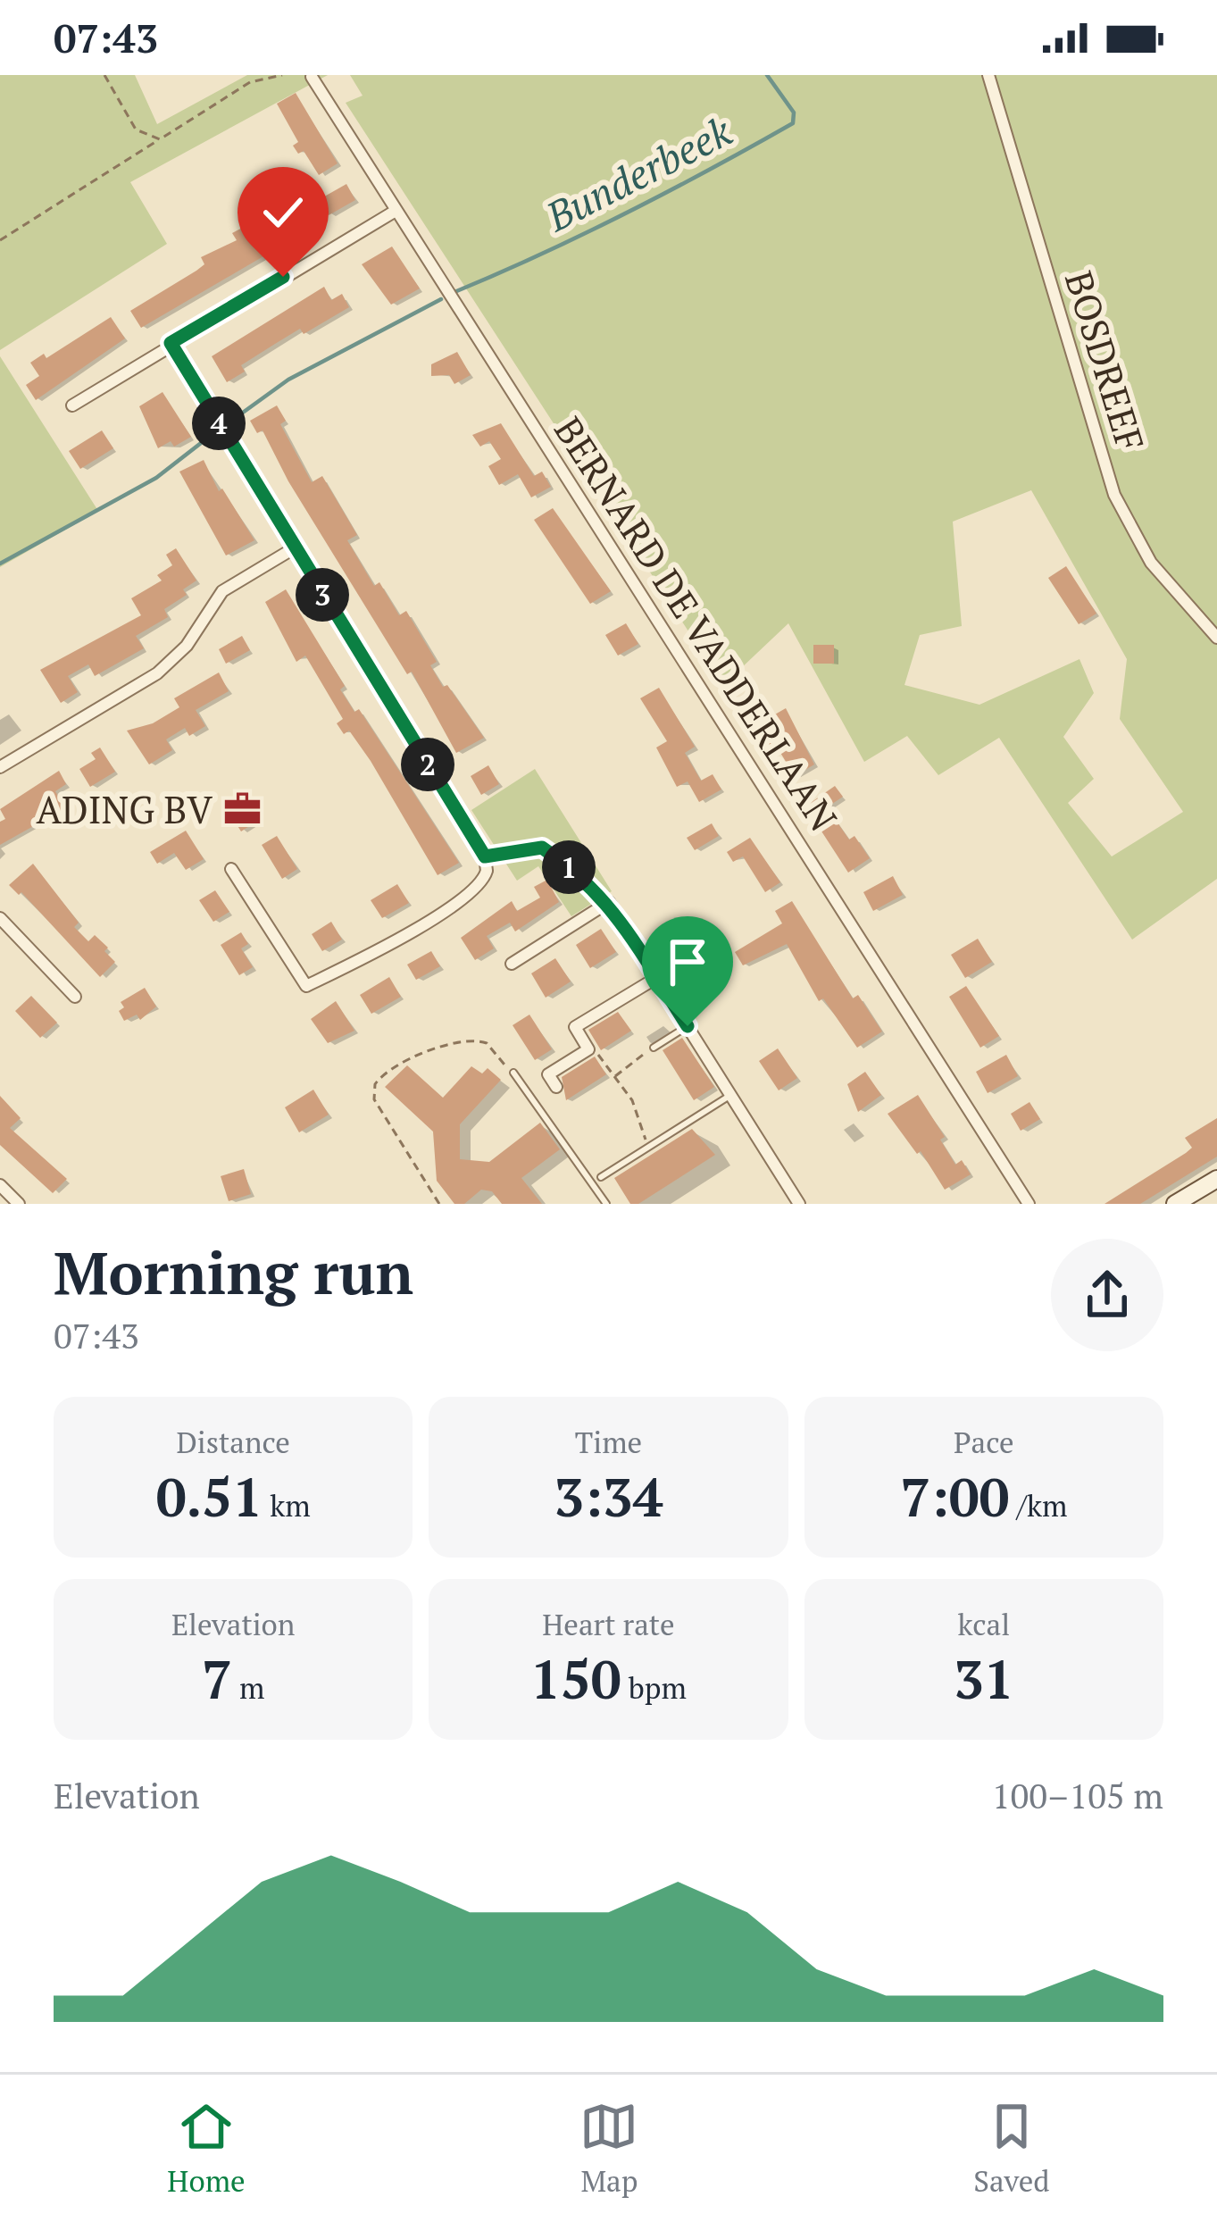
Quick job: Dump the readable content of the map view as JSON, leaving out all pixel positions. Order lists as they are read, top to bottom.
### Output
{
  "streets": {
    "street": ["BOSDREEF", "BERNARD DE VADDERLAAN"]
  },
  "water": ["Bunderbeek"],
  "places": {
    "office": ["ADING BV"]
  },
  "page": {
    "status": "07:43",
    "pins": [
      "4",
      "3",
      "2",
      "1"
    ],
    "heading": ["Morning run", "07:43"],
    "stats": [
      ["Distance", "0.51 km"],
      ["Time", "3:34"],
      ["Pace", "7:00 /km"],
      ["Elevation", "7 m"],
      ["Heart rate", "150 bpm"],
      ["kcal", "31"]
    ],
    "chart": ["Elevation", "100–105 m"],
    "tabs": ["Home", "Map", "Saved"]
  }
}
